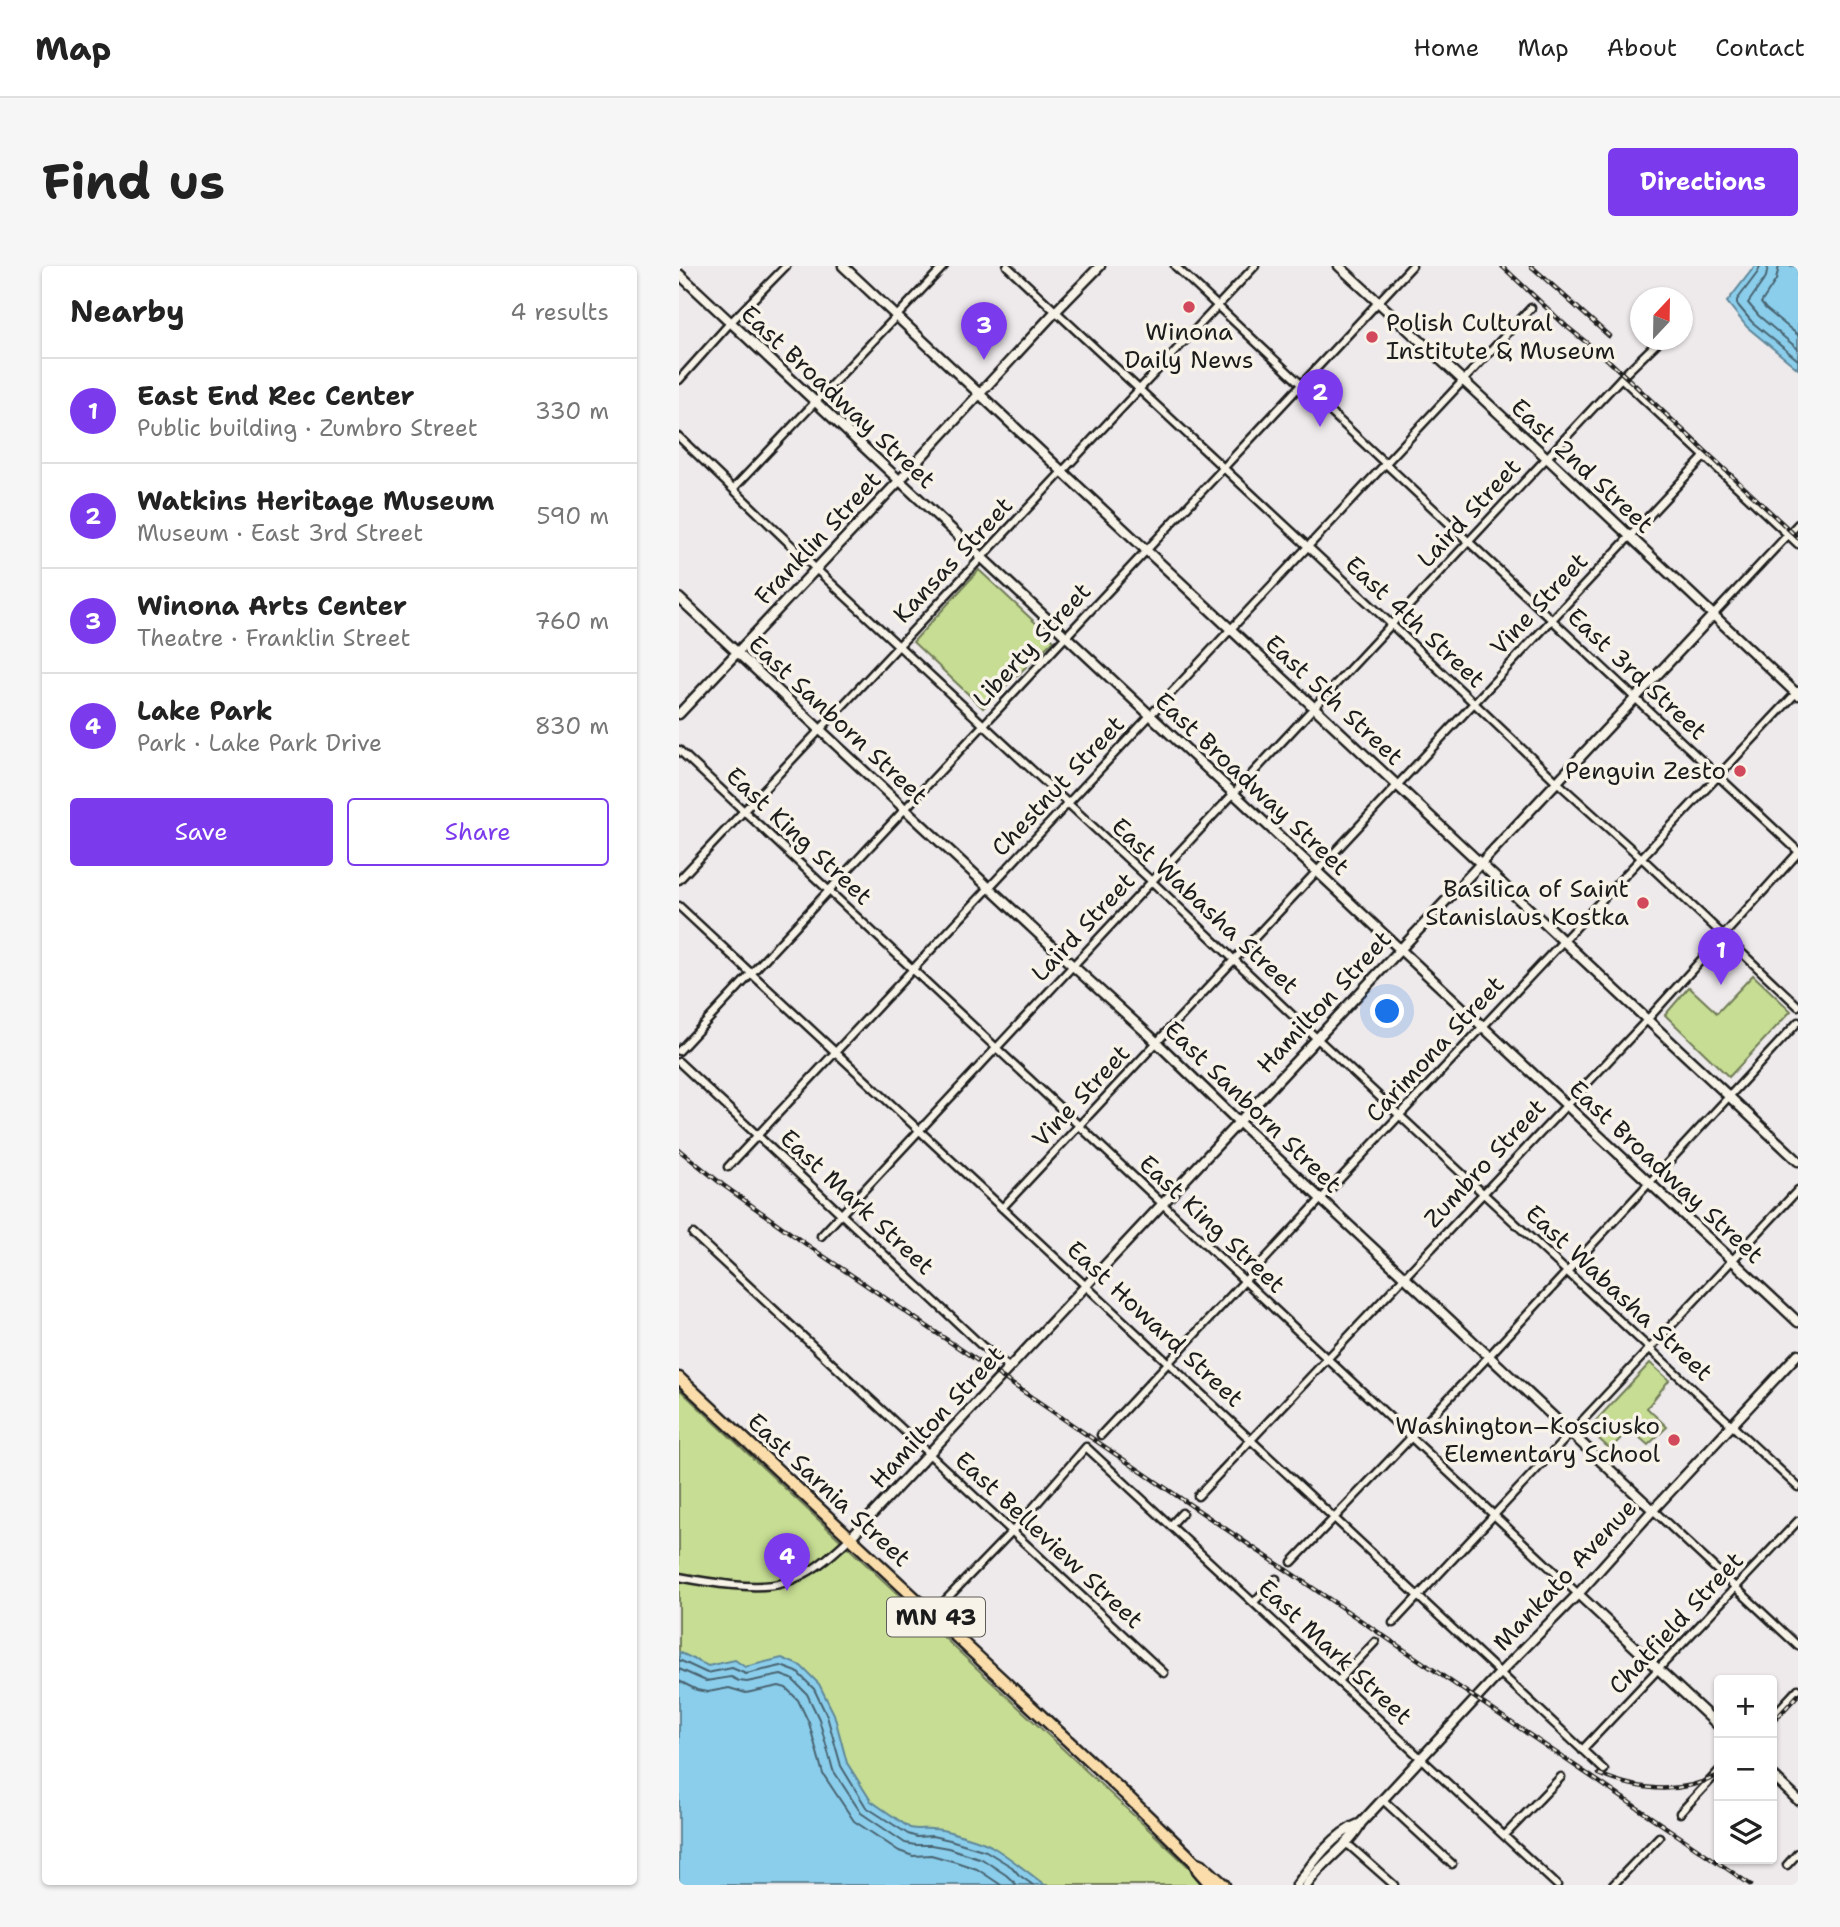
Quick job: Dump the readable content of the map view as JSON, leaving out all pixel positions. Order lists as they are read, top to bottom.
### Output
{
  "streets": {
    "main road": ["East Sarnia Street", "MN 43"],
    "street": [
      "East Broadway Street",
      "East 2nd Street",
      "Laird Street",
      "Franklin Street",
      "Kansas Street",
      "Vine Street",
      "East 4th Street",
      "Liberty Street",
      "East 3rd Street",
      "East 5th Street",
      "East Sanborn Street",
      "Chestnut Street",
      "East King Street",
      "East Wabasha Street",
      "Hamilton Street",
      "Carimona Street",
      "Zumbro Street",
      "East Mark Street",
      "East Howard Street",
      "East Belleview Street",
      "Mankato Avenue",
      "Chatfield Street"
    ]
  },
  "crossings": [
    ["East Broadway Street", "Laird Street"],
    ["East Broadway Street", "Franklin Street"],
    ["East Broadway Street", "Kansas Street"],
    ["East Broadway Street", "Vine Street"],
    ["East Broadway Street", "Liberty Street"],
    ["East Broadway Street", "Chestnut Street"],
    ["East Broadway Street", "Hamilton Street"],
    ["East Broadway Street", "Carimona Street"],
    ["East Broadway Street", "Zumbro Street"],
    ["East 2nd Street", "Laird Street"],
    ["East 2nd Street", "Vine Street"],
    ["East 2nd Street", "Liberty Street"],
    ["East 2nd Street", "Chestnut Street"],
    ["East 2nd Street", "Hamilton Street"],
    ["East 2nd Street", "Carimona Street"],
    ["Laird Street", "East 4th Street"],
    ["Laird Street", "East 3rd Street"],
    ["Laird Street", "East 5th Street"],
    ["Laird Street", "East Sanborn Street"],
    ["Laird Street", "East King Street"],
    ["Laird Street", "East Wabasha Street"],
    ["Laird Street", "East Mark Street"],
    ["Laird Street", "East Howard Street"],
    ["Franklin Street", "East 4th Street"],
    ["Franklin Street", "East 5th Street"],
    ["Franklin Street", "East Sanborn Street"],
    ["Franklin Street", "East Wabasha Street"],
    ["Kansas Street", "East 4th Street"],
    ["Kansas Street", "East 3rd Street"],
    ["Kansas Street", "East 5th Street"],
    ["Kansas Street", "East Sanborn Street"],
    ["Kansas Street", "East King Street"],
    ["Kansas Street", "East Wabasha Street"],
    ["Vine Street", "East 4th Street"],
    ["Vine Street", "East 3rd Street"],
    ["Vine Street", "East 5th Street"],
    ["Vine Street", "East Sanborn Street"],
    ["Vine Street", "East King Street"],
    ["Vine Street", "East Wabasha Street"],
    ["Vine Street", "East Howard Street"],
    ["East 4th Street", "Liberty Street"],
    ["East 4th Street", "Chestnut Street"],
    ["East 4th Street", "Hamilton Street"],
    ["East 4th Street", "Carimona Street"],
    ["East 4th Street", "Zumbro Street"],
    ["Liberty Street", "East 3rd Street"],
    ["Liberty Street", "East 5th Street"],
    ["Liberty Street", "East Sanborn Street"],
    ["Liberty Street", "East King Street"],
    ["Liberty Street", "East Wabasha Street"],
    ["Liberty Street", "East Howard Street"],
    ["East 3rd Street", "Chestnut Street"],
    ["East 3rd Street", "Hamilton Street"],
    ["East 3rd Street", "Carimona Street"],
    ["East 3rd Street", "Zumbro Street"],
    ["East 5th Street", "Chestnut Street"],
    ["East 5th Street", "Hamilton Street"],
    ["East 5th Street", "Carimona Street"],
    ["East 5th Street", "Zumbro Street"],
    ["East Sanborn Street", "Chestnut Street"],
    ["East Sanborn Street", "Hamilton Street"],
    ["East Sanborn Street", "Carimona Street"],
    ["East Sanborn Street", "Zumbro Street"],
    ["East Sanborn Street", "Mankato Avenue"],
    ["East Sanborn Street", "Chatfield Street"],
    ["Chestnut Street", "East King Street"],
    ["Chestnut Street", "East Wabasha Street"],
    ["Chestnut Street", "East Mark Street"],
    ["Chestnut Street", "East Howard Street"],
    ["East King Street", "Hamilton Street"],
    ["East King Street", "Carimona Street"],
    ["East King Street", "Zumbro Street"],
    ["East King Street", "Mankato Avenue"],
    ["East King Street", "Chatfield Street"],
    ["East Wabasha Street", "Hamilton Street"],
    ["East Wabasha Street", "Carimona Street"],
    ["East Wabasha Street", "Zumbro Street"],
    ["East Wabasha Street", "Mankato Avenue"],
    ["Hamilton Street", "East Mark Street"],
    ["Hamilton Street", "East Howard Street"],
    ["Hamilton Street", "East Sarnia Street"],
    ["Hamilton Street", "East Belleview Street"],
    ["Carimona Street", "East Howard Street"],
    ["Zumbro Street", "East Howard Street"],
    ["East Mark Street", "East Belleview Street"],
    ["East Mark Street", "Mankato Avenue"],
    ["East Howard Street", "Mankato Avenue"],
    ["East Howard Street", "Chatfield Street"]
  ],
  "places": [
    "Winona Daily News",
    "Polish Cultural Institute & Museum",
    "Penguin Zesto",
    "Basilica of Saint Stanislaus Kostka",
    "Washington–Kosciusko Elementary School"
  ],
  "north": "top",
  "page": {
    "header": "Map",
    "nav": [
      "Home",
      "Map",
      "About",
      "Contact"
    ],
    "buttons": [
      "Directions",
      ["Save", "Share"]
    ],
    "title": "Find us",
    "heading": ["Nearby", "4 results"],
    "pins": [
      "3",
      "2",
      "1",
      "4"
    ],
    "list": [
      {
        "mark": "1",
        "name": "East End Rec Center",
        "note": "Public building · Zumbro Street",
        "value": "330 m"
      },
      {
        "mark": "2",
        "name": "Watkins Heritage Museum",
        "note": "Museum · East 3rd Street",
        "value": "590 m"
      },
      {
        "mark": "3",
        "name": "Winona Arts Center",
        "note": "Theatre · Franklin Street",
        "value": "760 m"
      },
      {
        "mark": "4",
        "name": "Lake Park",
        "note": "Park · Lake Park Drive",
        "value": "830 m"
      }
    ],
    "map_buttons": ["+", "−"]
  }
}
